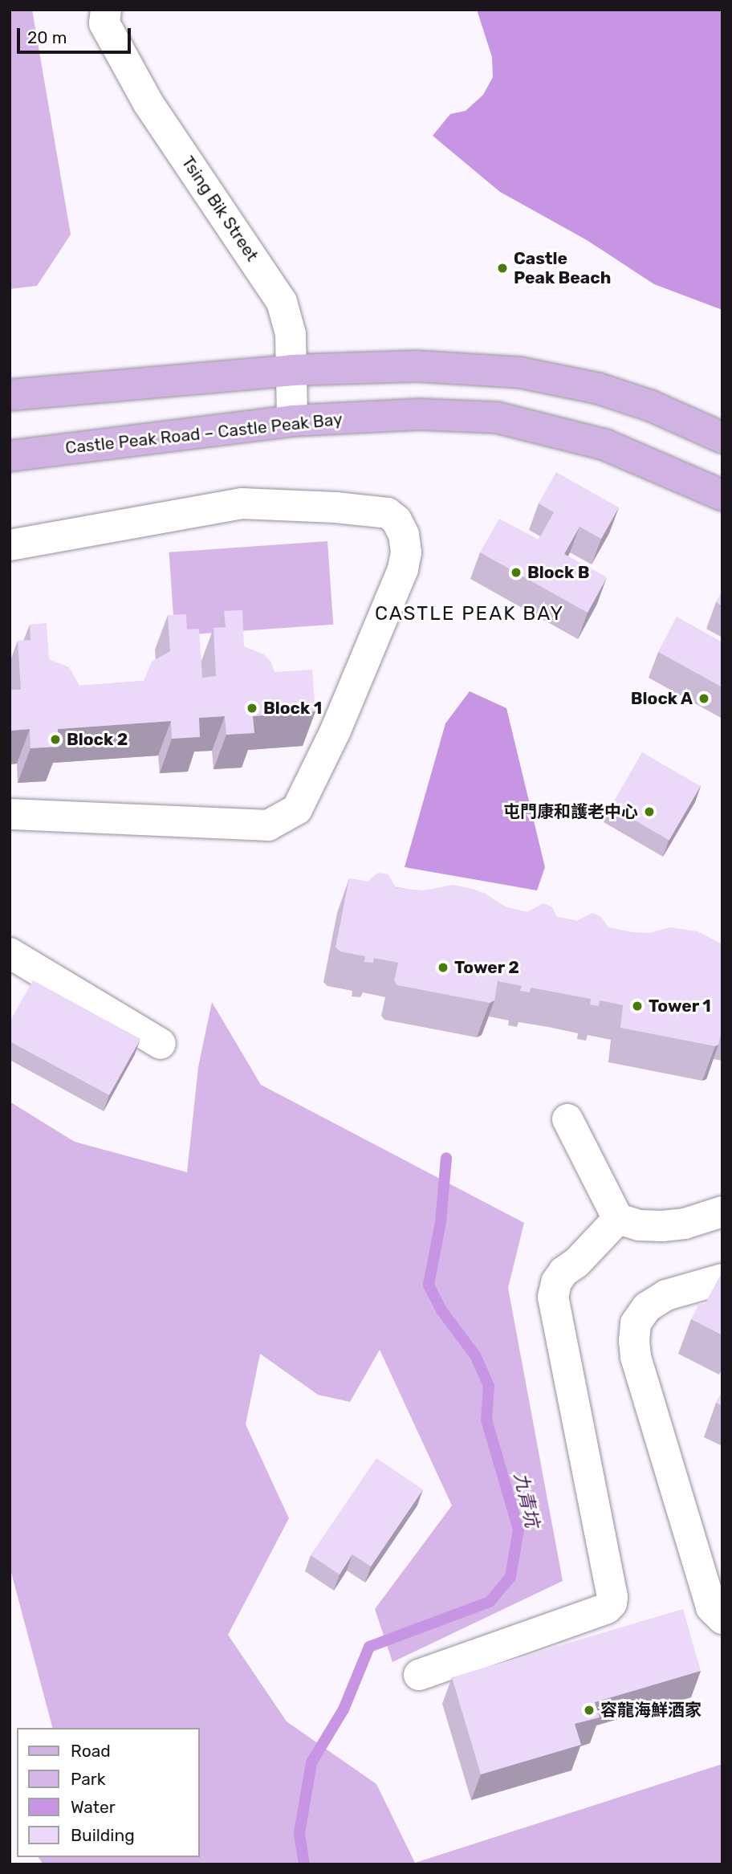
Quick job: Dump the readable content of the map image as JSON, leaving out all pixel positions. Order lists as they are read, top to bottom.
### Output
{
  "streets": {
    "main road": ["Castle Peak Road – Castle Peak Bay"],
    "street": ["Tsing Bik Street"]
  },
  "crossings": [
    ["Tsing Bik Street", "Castle Peak Road – Castle Peak Bay"]
  ],
  "districts": ["CASTLE PEAK BAY"],
  "water": ["九青坑"],
  "places": [
    "Castle Peak Beach",
    "Block B",
    "Block A",
    "Block 1",
    "Block 2",
    "屯門康和護老中心",
    "Tower 2",
    "Tower 1",
    "容龍海鮮酒家"
  ],
  "legend": [
    "Road",
    "Park",
    "Water",
    "Building"
  ],
  "scale_bar": "20 m"
}
